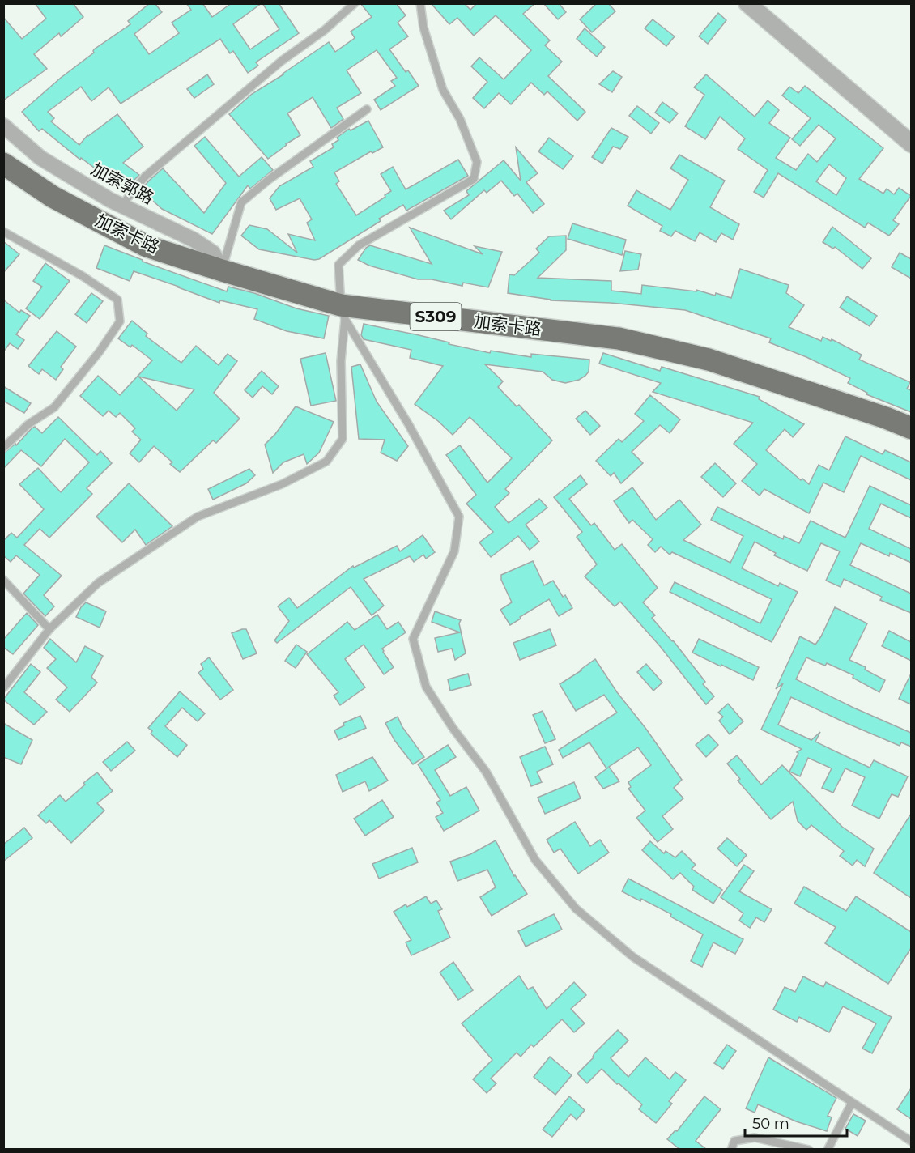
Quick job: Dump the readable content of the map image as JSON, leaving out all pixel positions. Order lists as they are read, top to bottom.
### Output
{
  "streets": {
    "main road": ["加索卡路", "S309"],
    "street": ["加索郭路"]
  },
  "crossings": [
    ["加索郭路", "加索卡路"]
  ],
  "scale_bar": "50 m"
}
